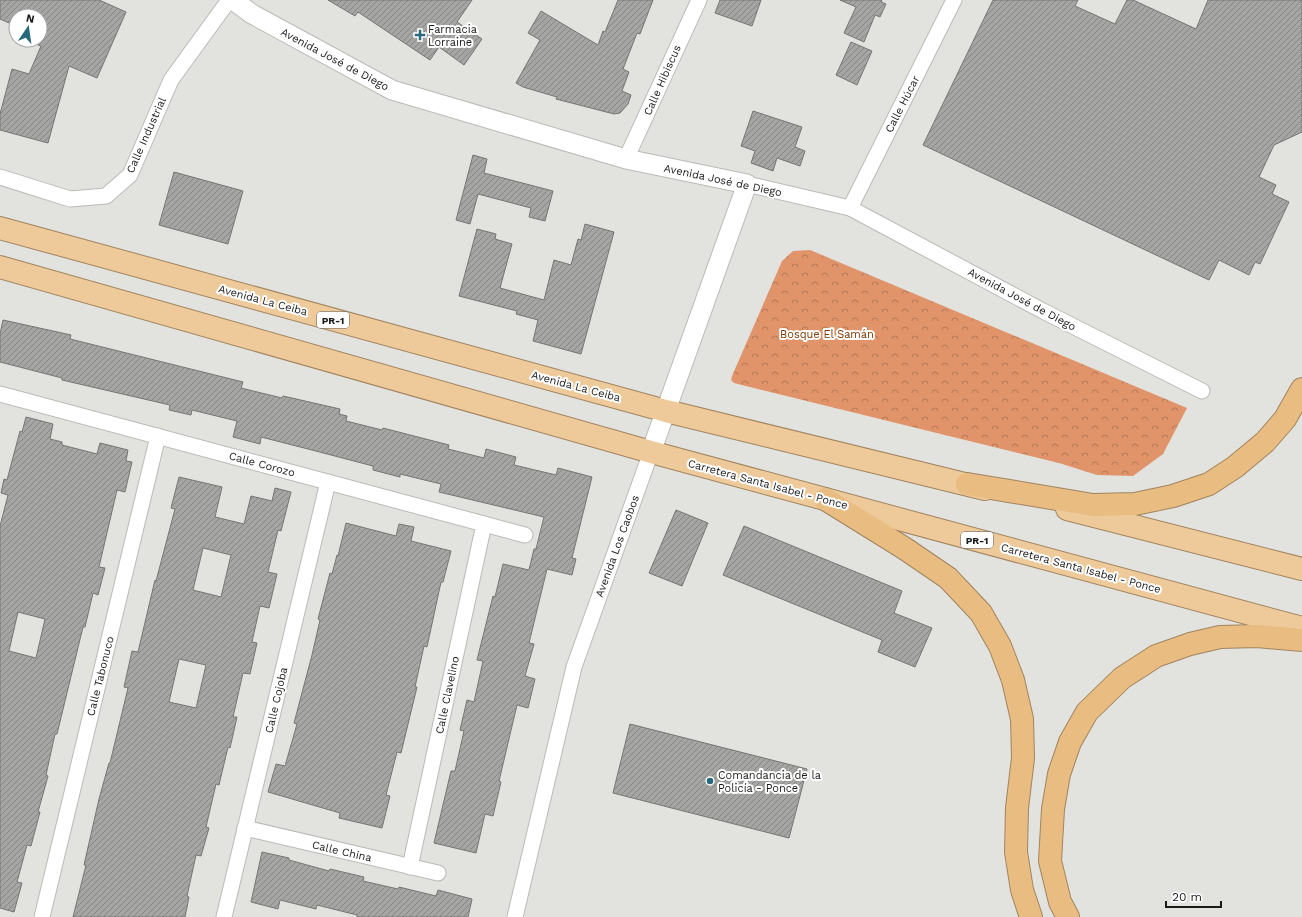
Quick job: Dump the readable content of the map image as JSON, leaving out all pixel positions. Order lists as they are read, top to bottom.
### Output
{
  "streets": {
    "highway": ["Avenida La Ceiba", "PR-1", "Carretera Santa Isabel - Ponce"],
    "street": [
      "Avenida José de Diego",
      "Calle Hibiscus",
      "Calle Húcar",
      "Calle Industrial",
      "Calle Corozo",
      "Avenida Los Caobos",
      "Calle Tabonuco",
      "Calle Clavelino",
      "Calle Cojoba",
      "Calle China"
    ]
  },
  "crossings": [
    ["Avenida José de Diego", "Calle Hibiscus"],
    ["Avenida José de Diego", "Calle Húcar"],
    ["Avenida José de Diego", "Avenida Los Caobos"],
    ["Avenida La Ceiba", "PR-1"],
    ["Avenida La Ceiba", "Avenida Los Caobos"],
    ["PR-1", "Carretera Santa Isabel - Ponce"],
    ["PR-1", "Avenida Los Caobos"],
    ["Calle Corozo", "Calle Tabonuco"],
    ["Calle Corozo", "Calle Clavelino"],
    ["Calle Corozo", "Calle Cojoba"],
    ["Carretera Santa Isabel - Ponce", "Avenida Los Caobos"],
    ["Calle Clavelino", "Calle China"],
    ["Calle Cojoba", "Calle China"]
  ],
  "parks": ["Bosque El Samán"],
  "places": {
    "health": ["Farmacia Lorraine"],
    "other": ["Comandancia de la Policía - Ponce"]
  },
  "scale_bar": "20 m",
  "north": "top"
}
